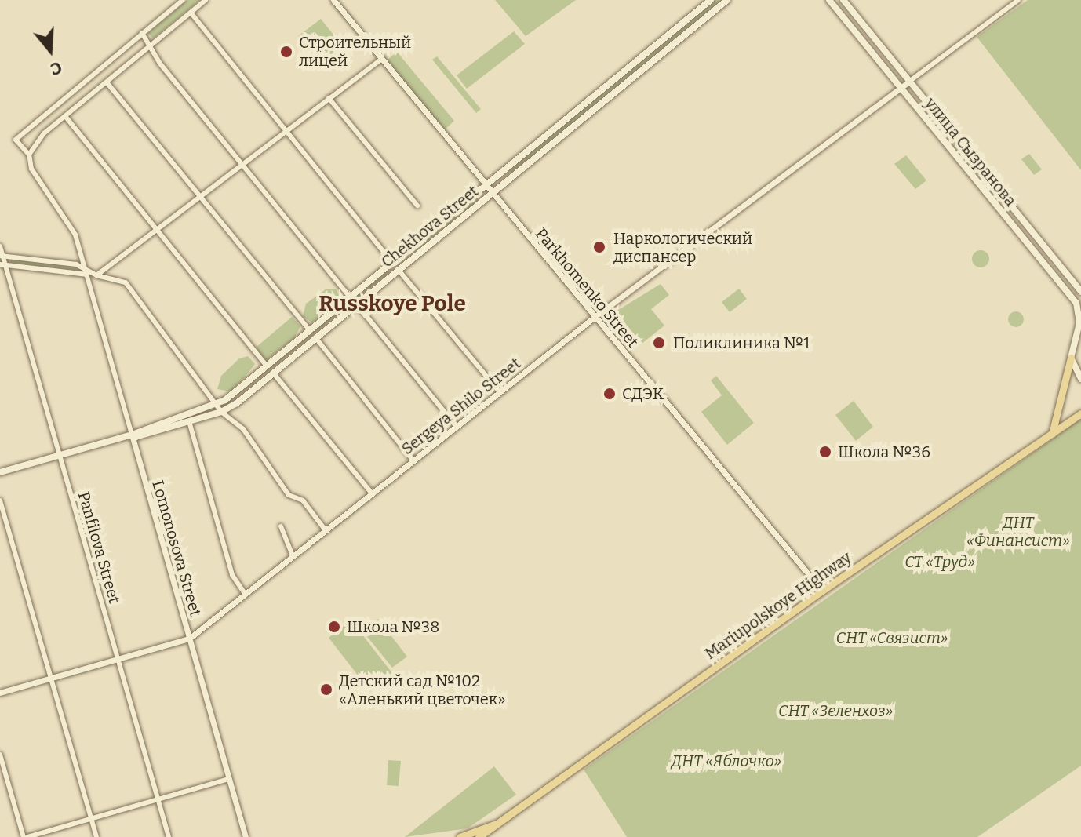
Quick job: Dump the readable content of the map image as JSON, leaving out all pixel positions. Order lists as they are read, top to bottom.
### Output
{
  "streets": {
    "main road": ["улица Сызранова", "Chekhova Street", "Mariupolskoye Highway"],
    "street": [
      "Parkhomenko Street",
      "Sergeya Shilo Street",
      "Panfilova Street",
      "Lomonosova Street"
    ]
  },
  "crossings": [
    ["улица Сызранова", "Sergeya Shilo Street"],
    ["Chekhova Street", "Parkhomenko Street"],
    ["Chekhova Street", "Panfilova Street"],
    ["Chekhova Street", "Lomonosova Street"],
    ["Parkhomenko Street", "Sergeya Shilo Street"],
    ["Parkhomenko Street", "Mariupolskoye Highway"],
    ["Sergeya Shilo Street", "Panfilova Street"],
    ["Sergeya Shilo Street", "Lomonosova Street"]
  ],
  "districts": ["Russkoye Pole"],
  "parks": [
    "ДНТ «Финансист»",
    "СТ «Труд»",
    "СНТ «Связист»",
    "СНТ «Зеленхоз»",
    "ДНТ «Яблочко»"
  ],
  "places": [
    "Строительный лицей",
    "Наркологический диспансер",
    "Поликлиника №1",
    "СДЭК",
    "Школа №36",
    "Школа №38",
    "Детский сад №102 «Аленький цветочек»"
  ],
  "north": "bottom"
}
